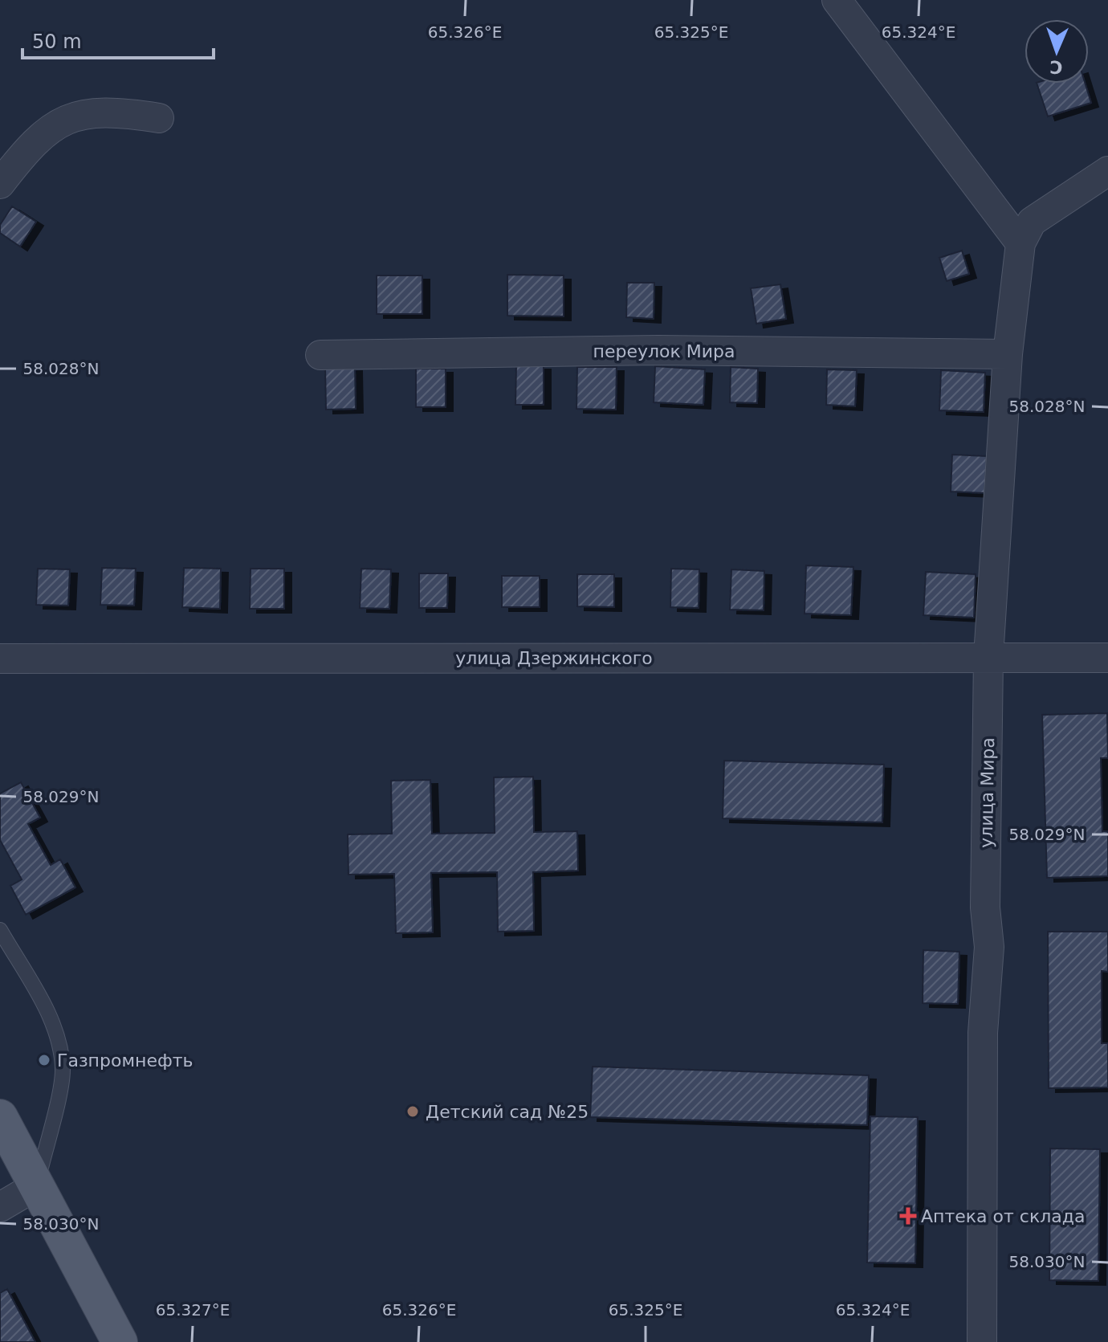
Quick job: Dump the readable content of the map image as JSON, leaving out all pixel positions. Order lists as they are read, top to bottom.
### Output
{
  "streets": {
    "street": ["переулок Мира", "улица Дзержинского", "улица Мира"]
  },
  "crossings": [
    ["переулок Мира", "улица Мира"],
    ["улица Дзержинского", "улица Мира"]
  ],
  "places": {
    "other": ["Газпромнефть", "Детский сад №25"],
    "health": ["Аптека от склада"]
  },
  "scale_bar": "50 m",
  "north": "bottom",
  "coordinates": [
    "65.326°E",
    "65.325°E",
    "65.324°E",
    "58.028°N",
    "58.029°N",
    "58.030°N",
    "65.327°E"
  ]
}
